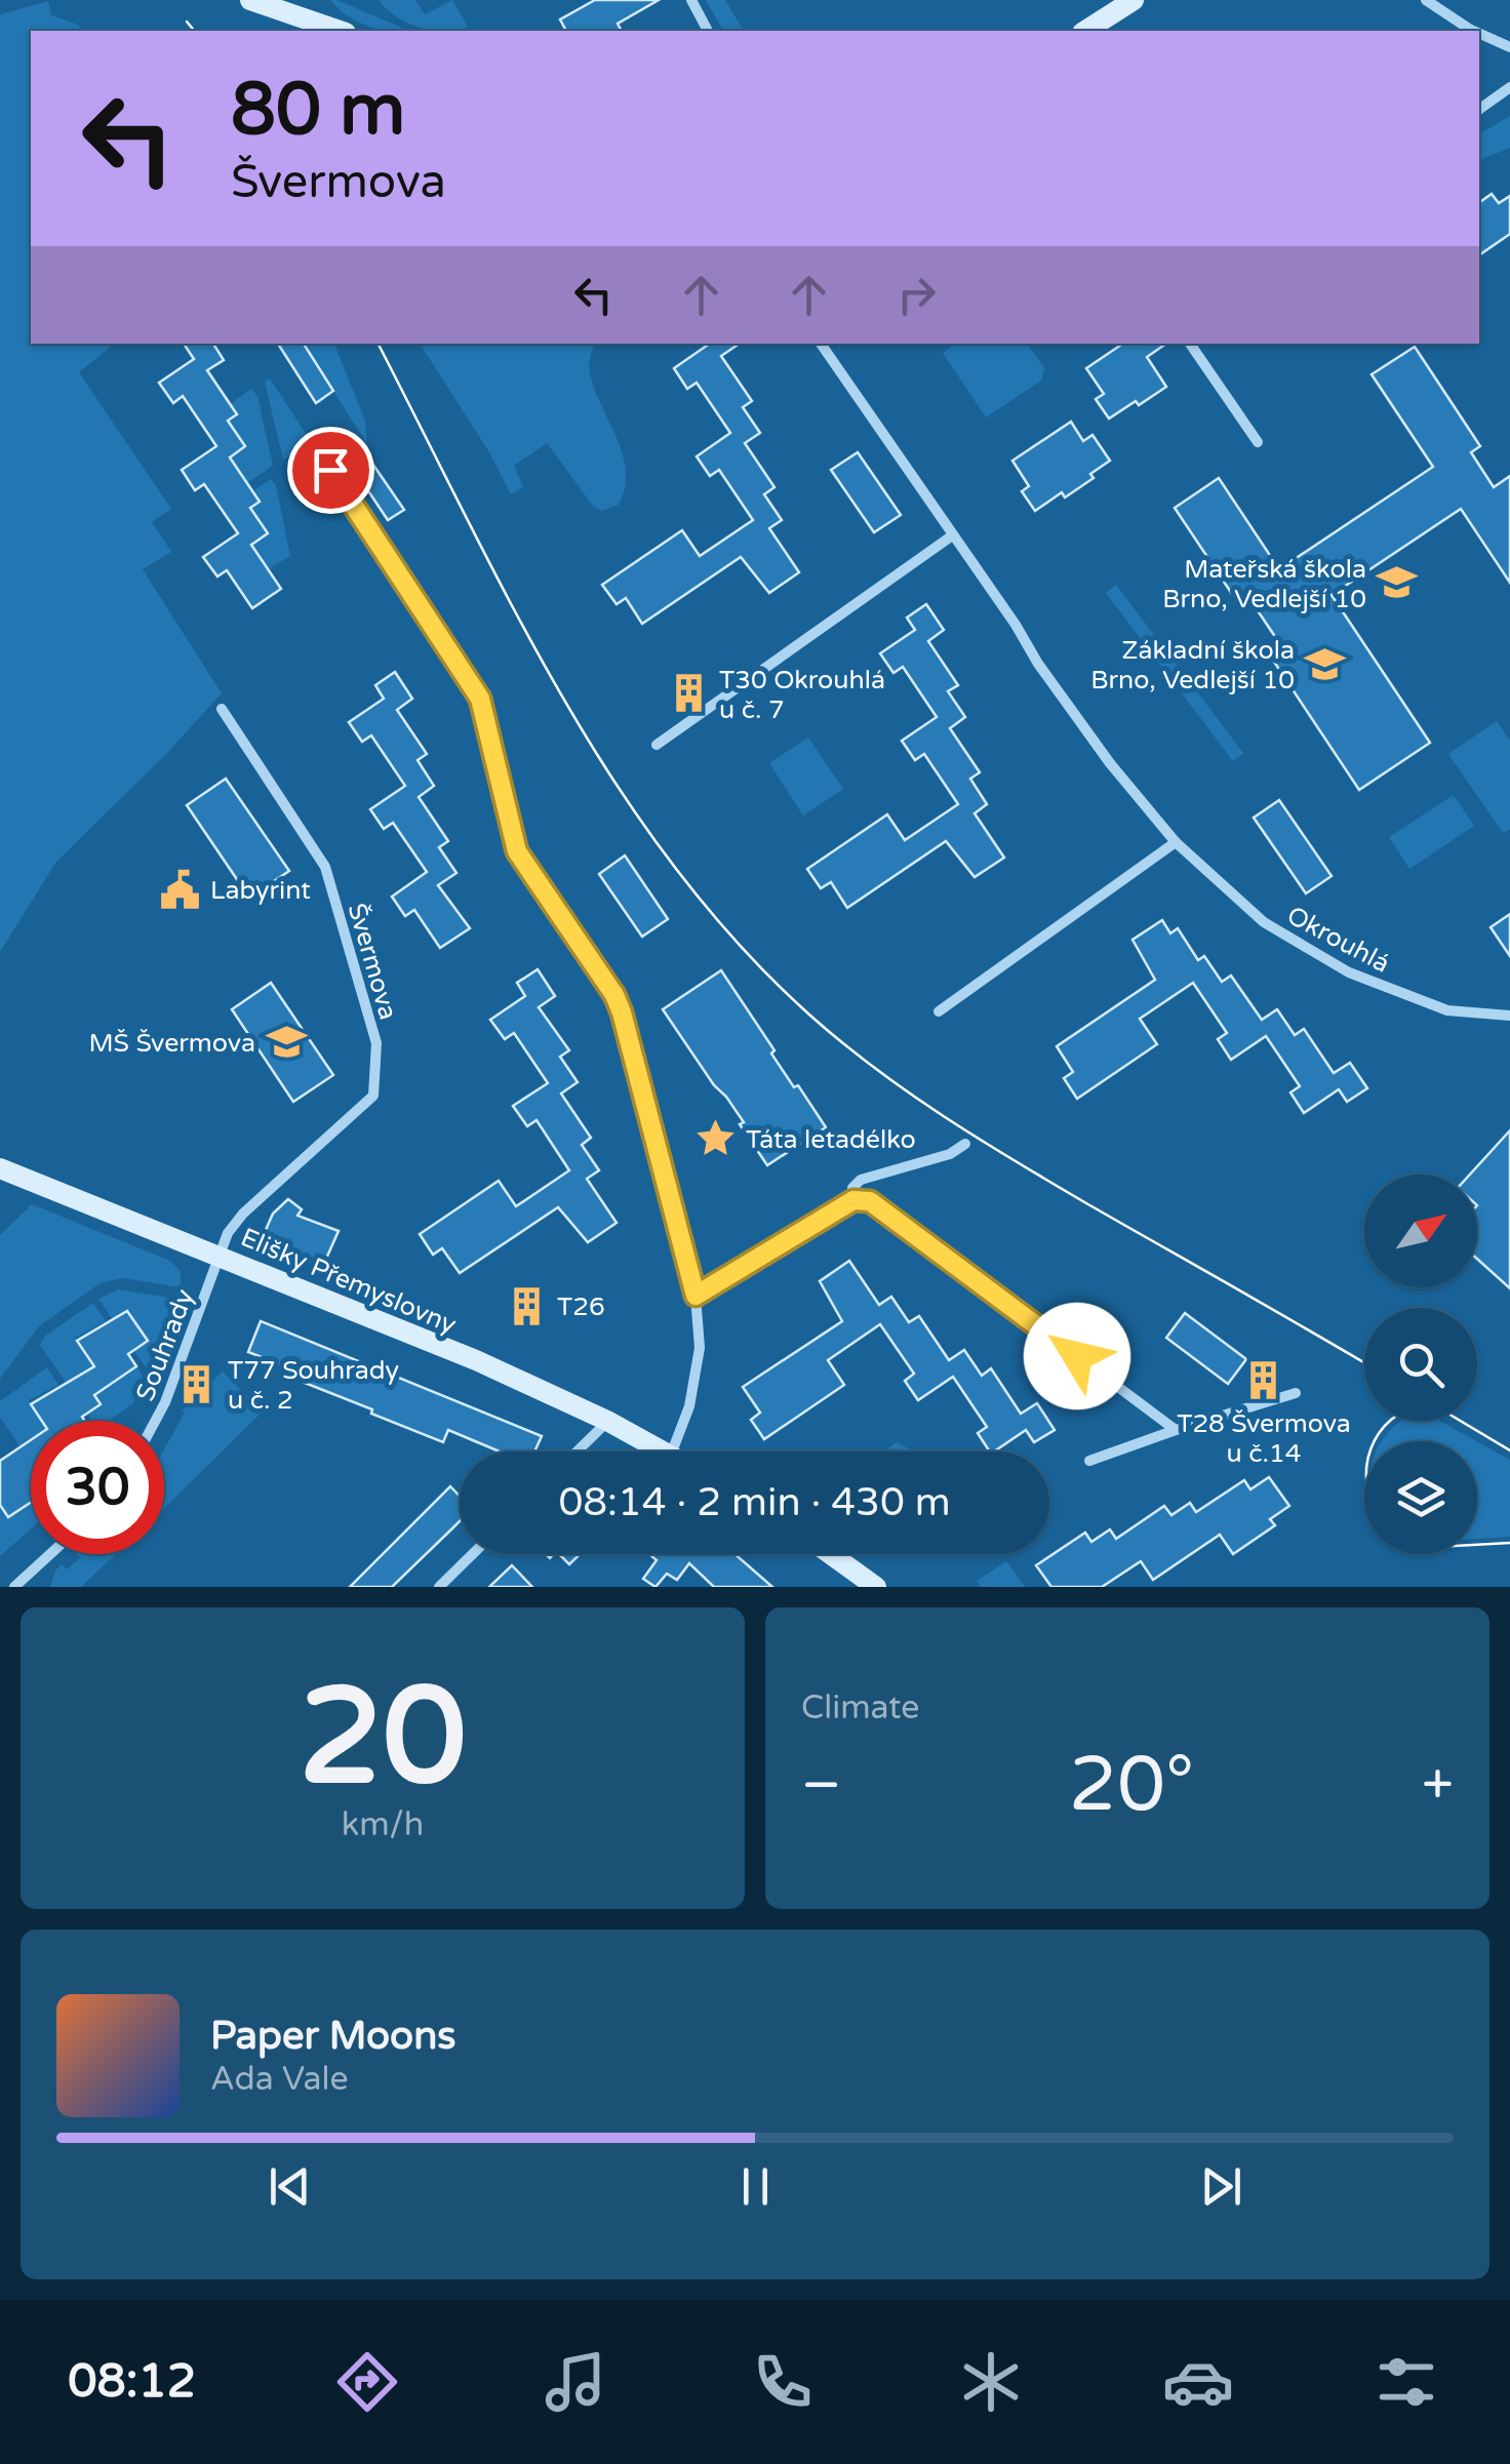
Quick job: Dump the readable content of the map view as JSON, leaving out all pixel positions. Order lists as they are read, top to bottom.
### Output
{
  "streets": {
    "street": [
      "Okrouhlá",
      "Švermova",
      "Elišky Přemyslovny",
      "Souhrady"
    ]
  },
  "crossings": [
    ["Švermova", "Elišky Přemyslovny"],
    ["Švermova", "Souhrady"],
    ["Elišky Přemyslovny", "Souhrady"]
  ],
  "places": {
    "school or university": ["Mateřská škola Brno, Vedlejší 10", "Základní škola Brno, Vedlejší 10", "MŠ Švermova"],
    "building": [
      "T30 Okrouhlá u č. 7",
      "T26",
      "T28 Švermova u č.14",
      "T77 Souhrady u č. 2"
    ],
    "public building": ["Labyrint"],
    "place": ["Táta letadélko"]
  },
  "north": "top right",
  "page": {
    "turn": ["80 m", "Švermova"],
    "limit": "30",
    "trip": "08:14 · 2 min · 430 m",
    "tile": [
      ["20", "km/h"],
      "Climate"
    ],
    "heat": ["−", "20°", "+"],
    "song": ["Paper Moons", "Ada Vale"],
    "tabs": "08:12"
  }
}
